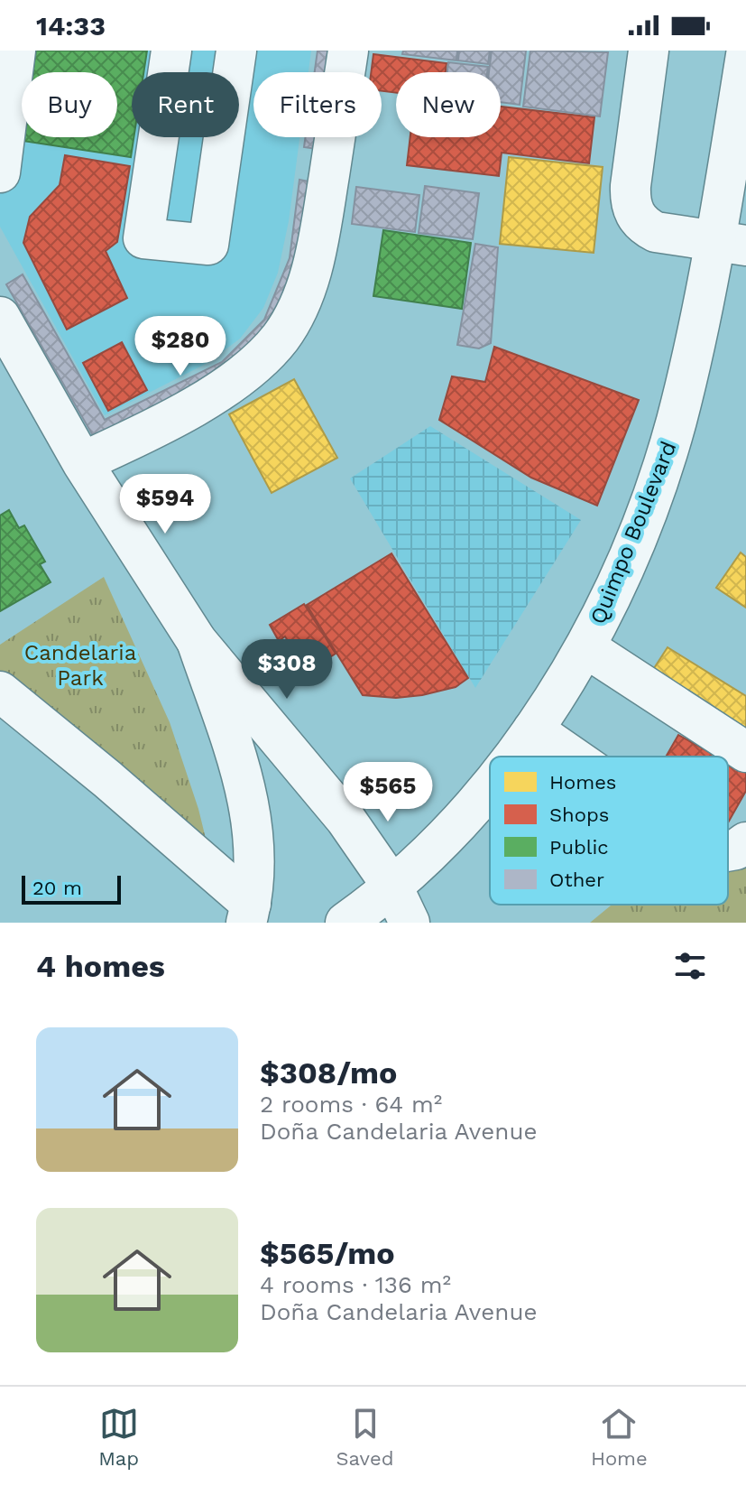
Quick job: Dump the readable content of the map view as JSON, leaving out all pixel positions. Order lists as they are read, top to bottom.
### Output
{
  "streets": {
    "street": ["Quimpo Boulevard"]
  },
  "parks": ["Candelaria Park"],
  "legend": [
    "Homes",
    "Shops",
    "Public",
    "Other"
  ],
  "scale_bar": "20 m",
  "page": {
    "status": "14:33",
    "chip": [
      "Buy",
      "Rent",
      "Filters",
      "New"
    ],
    "price": [
      "$280",
      "$594",
      "$308",
      "$565"
    ],
    "scale": "20 m",
    "heading": "4 homes",
    "list": [
      {
        "name": "$308/mo",
        "note": "2 rooms · 64 m² · Doña Candelaria Avenue"
      },
      {
        "name": "$565/mo",
        "note": "4 rooms · 136 m² · Doña Candelaria Avenue"
      }
    ],
    "tabs": ["Map", "Saved", "Home"]
  }
}
